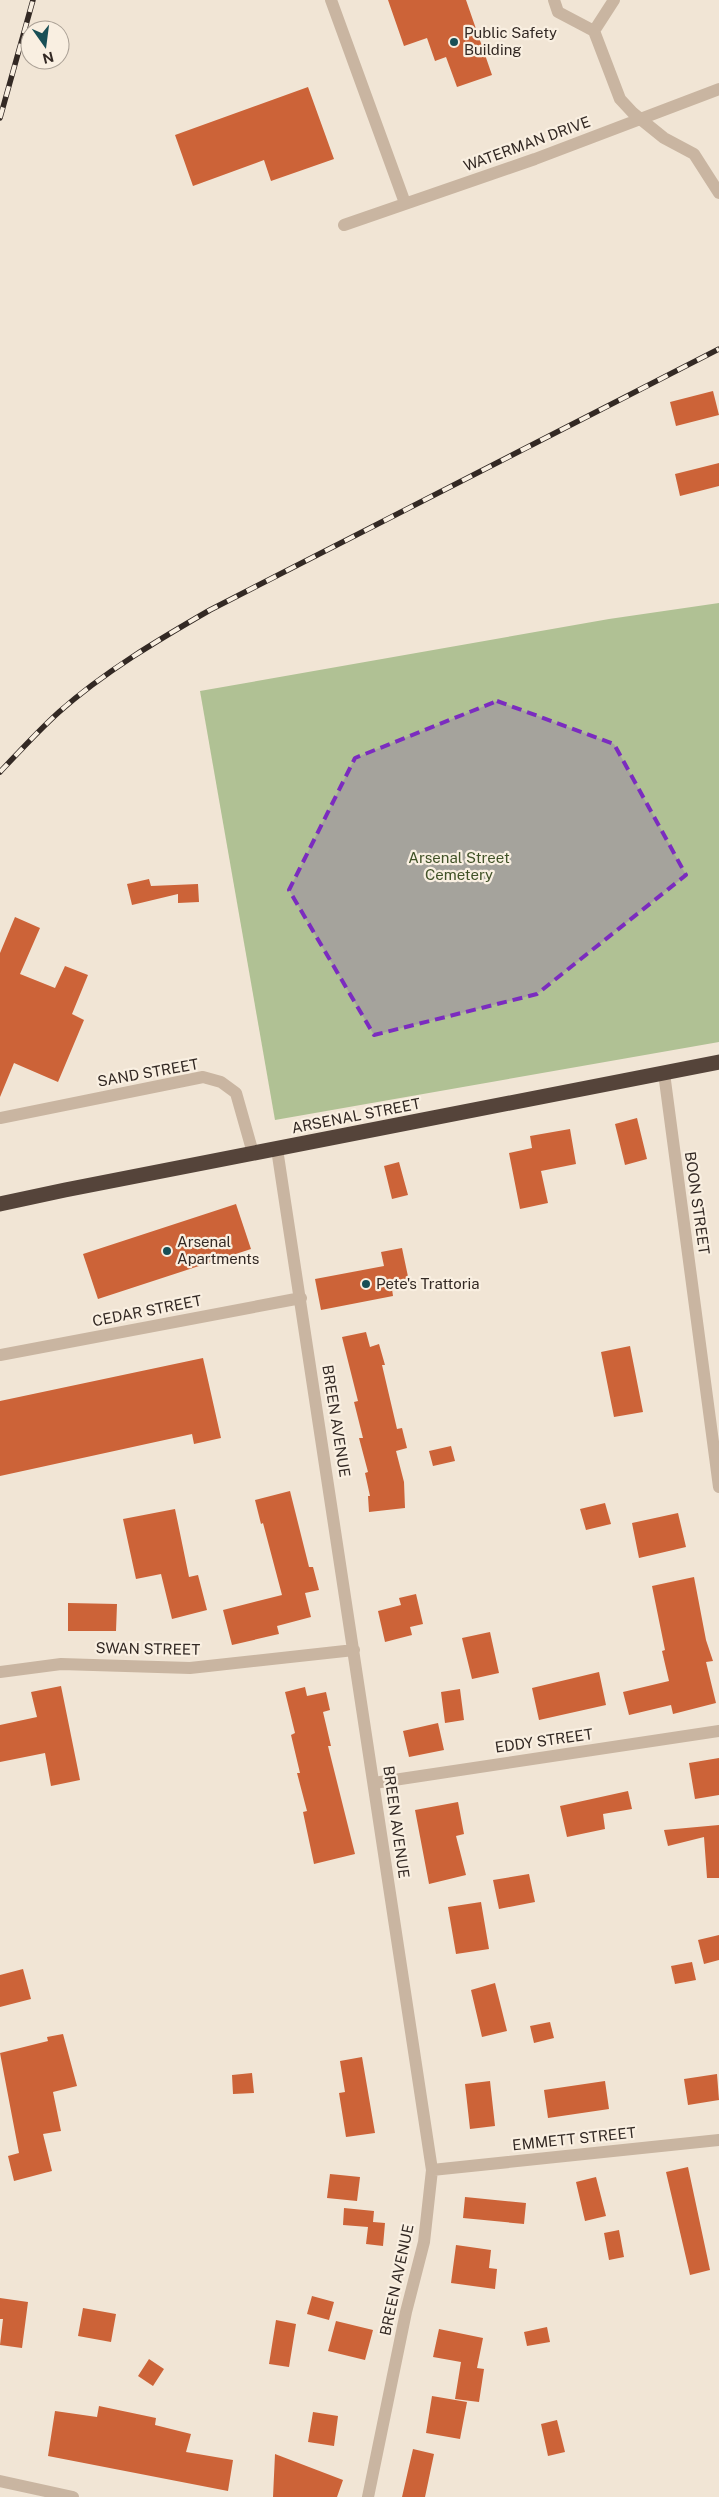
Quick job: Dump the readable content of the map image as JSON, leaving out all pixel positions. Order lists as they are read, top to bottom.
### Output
{
  "streets": {
    "highway": ["ARSENAL STREET"],
    "street": [
      "WATERMAN DRIVE",
      "SAND STREET",
      "BOON STREET",
      "CEDAR STREET",
      "BREEN AVENUE",
      "SWAN STREET",
      "EDDY STREET",
      "EMMETT STREET"
    ]
  },
  "crossings": [
    ["SAND STREET", "ARSENAL STREET"],
    ["ARSENAL STREET", "BOON STREET"],
    ["ARSENAL STREET", "BREEN AVENUE"],
    ["CEDAR STREET", "BREEN AVENUE"],
    ["BREEN AVENUE", "SWAN STREET"],
    ["BREEN AVENUE", "EDDY STREET"],
    ["BREEN AVENUE", "EMMETT STREET"]
  ],
  "parks": ["Arsenal Street Cemetery"],
  "places": ["Public Safety Building", "Arsenal Apartments", "Pete's Trattoria"],
  "north": "bottom"
}
